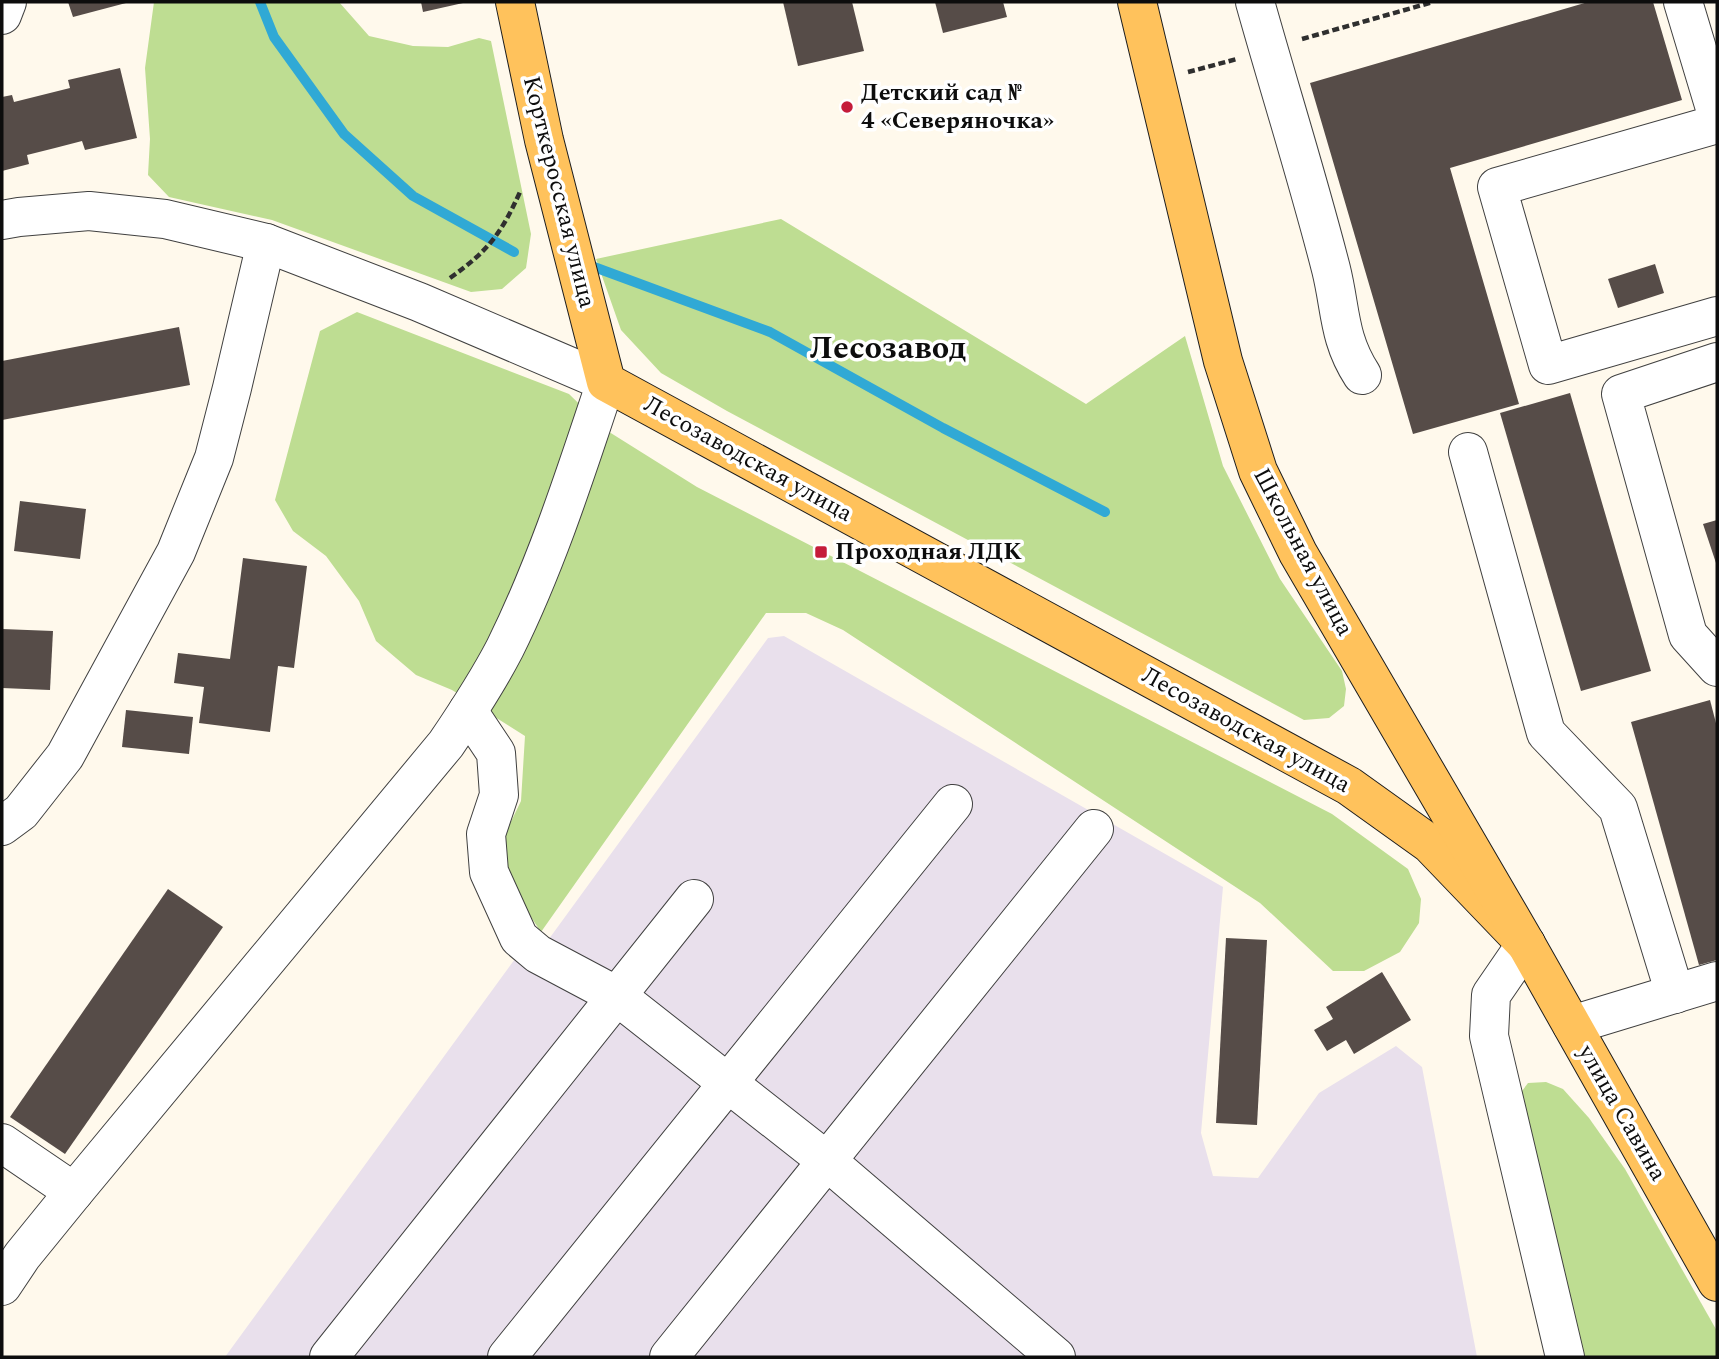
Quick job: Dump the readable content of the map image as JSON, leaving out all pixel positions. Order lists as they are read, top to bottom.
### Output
{
  "streets": {
    "main road": [
      "Корткеросская улица",
      "Лесозаводская улица",
      "Школьная улица",
      "улица Савина"
    ]
  },
  "crossings": [
    ["Корткеросская улица", "Лесозаводская улица"],
    ["Лесозаводская улица", "Школьная улица"],
    ["Лесозаводская улица", "улица Савина"],
    ["Школьная улица", "улица Савина"]
  ],
  "districts": ["Лесозавод"],
  "places": {
    "other": ["Детский сад № 4 «Северяночка»"],
    "transit": ["Проходная ЛДК"]
  }
}
